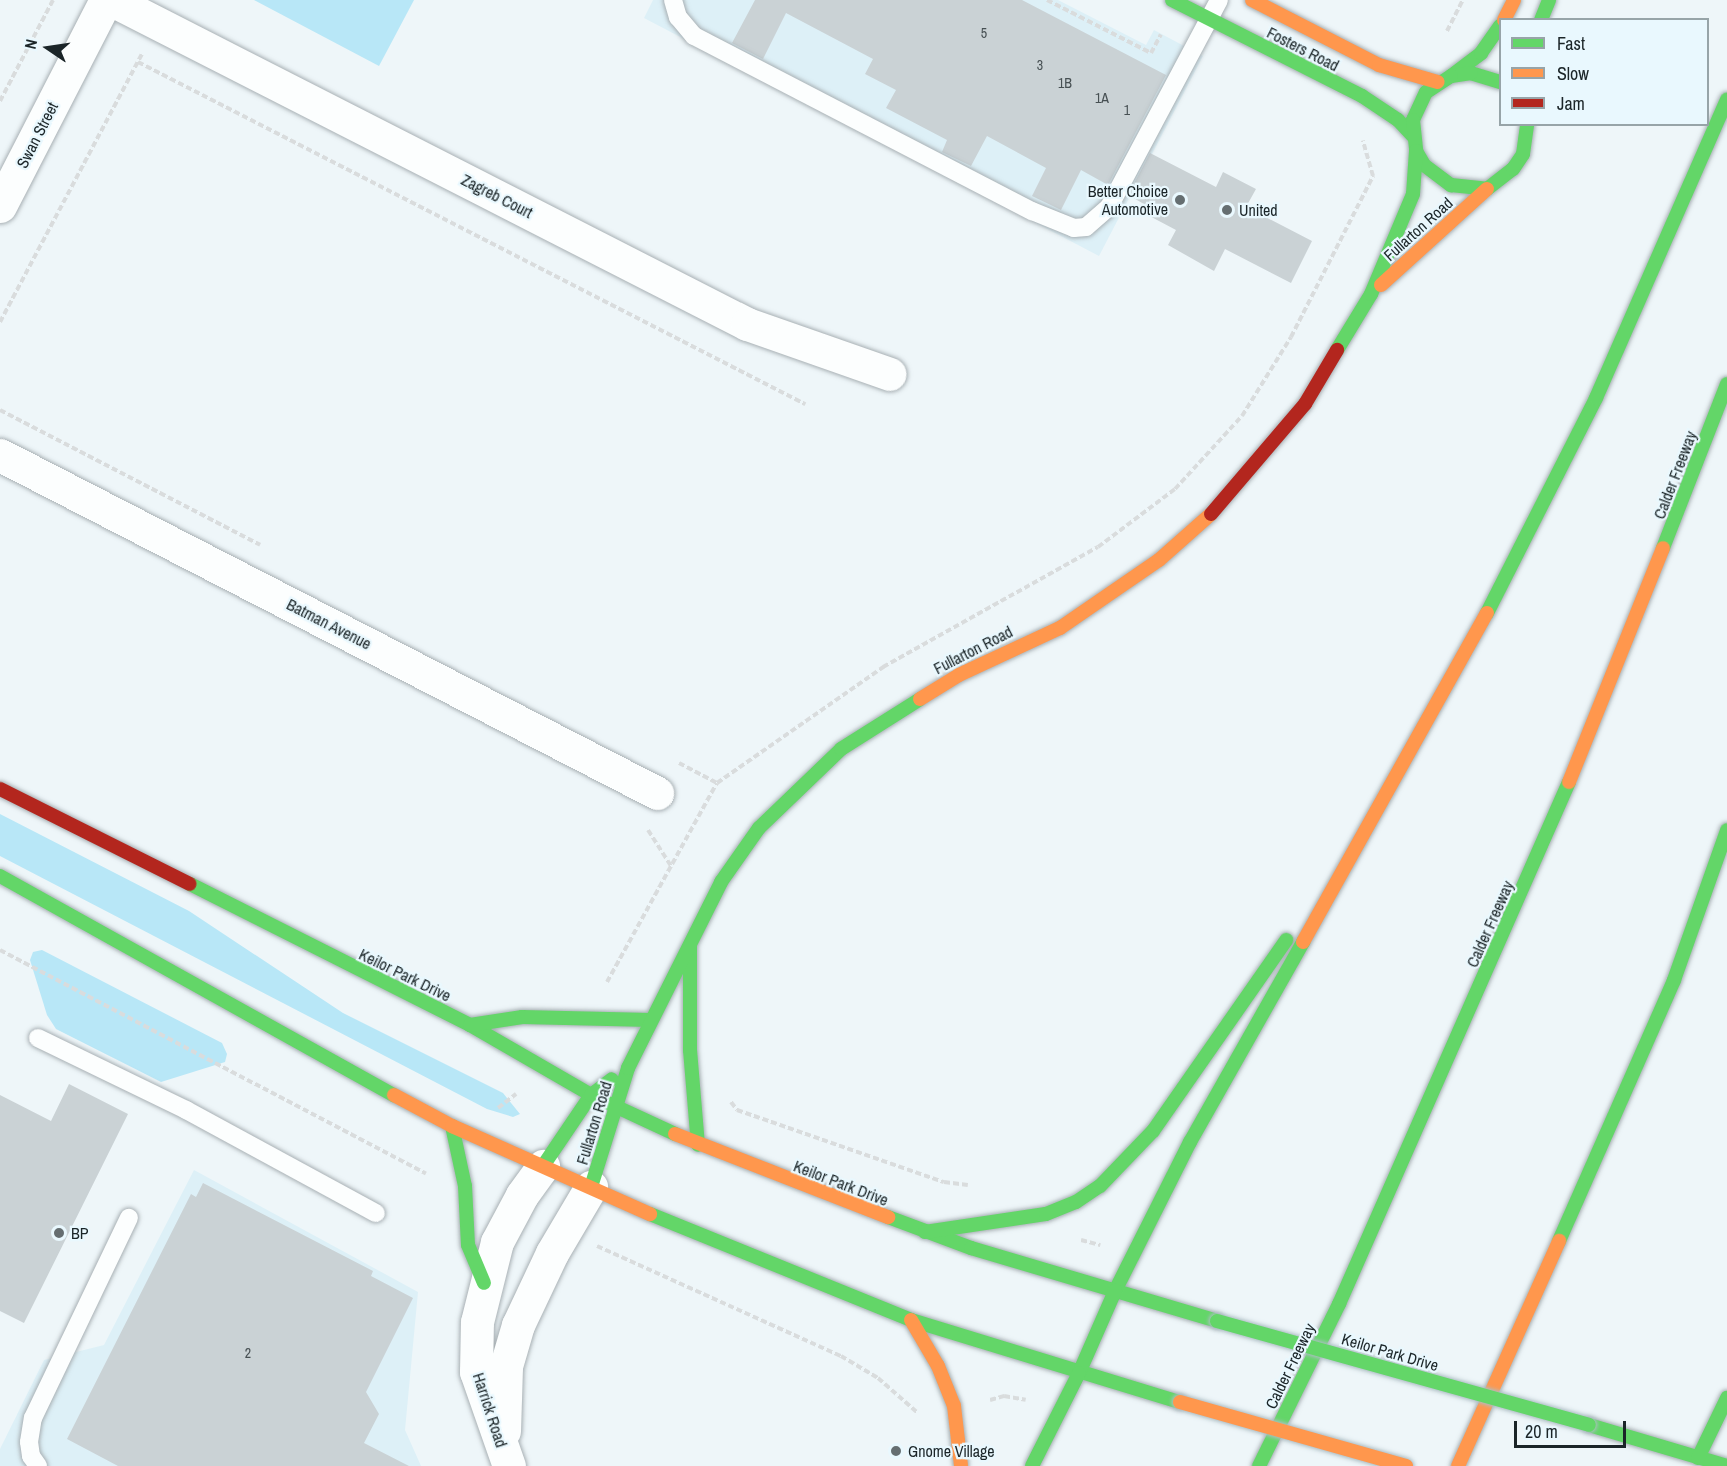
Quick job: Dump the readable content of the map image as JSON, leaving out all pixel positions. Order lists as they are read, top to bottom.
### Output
{
  "streets": {
    "main road": [
      "Fosters Road",
      "Fullarton Road",
      "Calder Freeway",
      "Keilor Park Drive"
    ],
    "street": [
      "Swan Street",
      "Zagreb Court",
      "Batman Avenue",
      "Harrick Road"
    ]
  },
  "crossings": [
    ["Fullarton Road", "Keilor Park Drive"],
    ["Fullarton Road", "Harrick Road"]
  ],
  "places": [
    "Better Choice Automotive",
    "United",
    "BP",
    "Gnome Village"
  ],
  "house_numbers": [
    "5",
    "3",
    "1B",
    "1A",
    "1",
    "2"
  ],
  "legend": ["Fast", "Slow", "Jam"],
  "scale_bar": "20 m",
  "north": "left"
}
